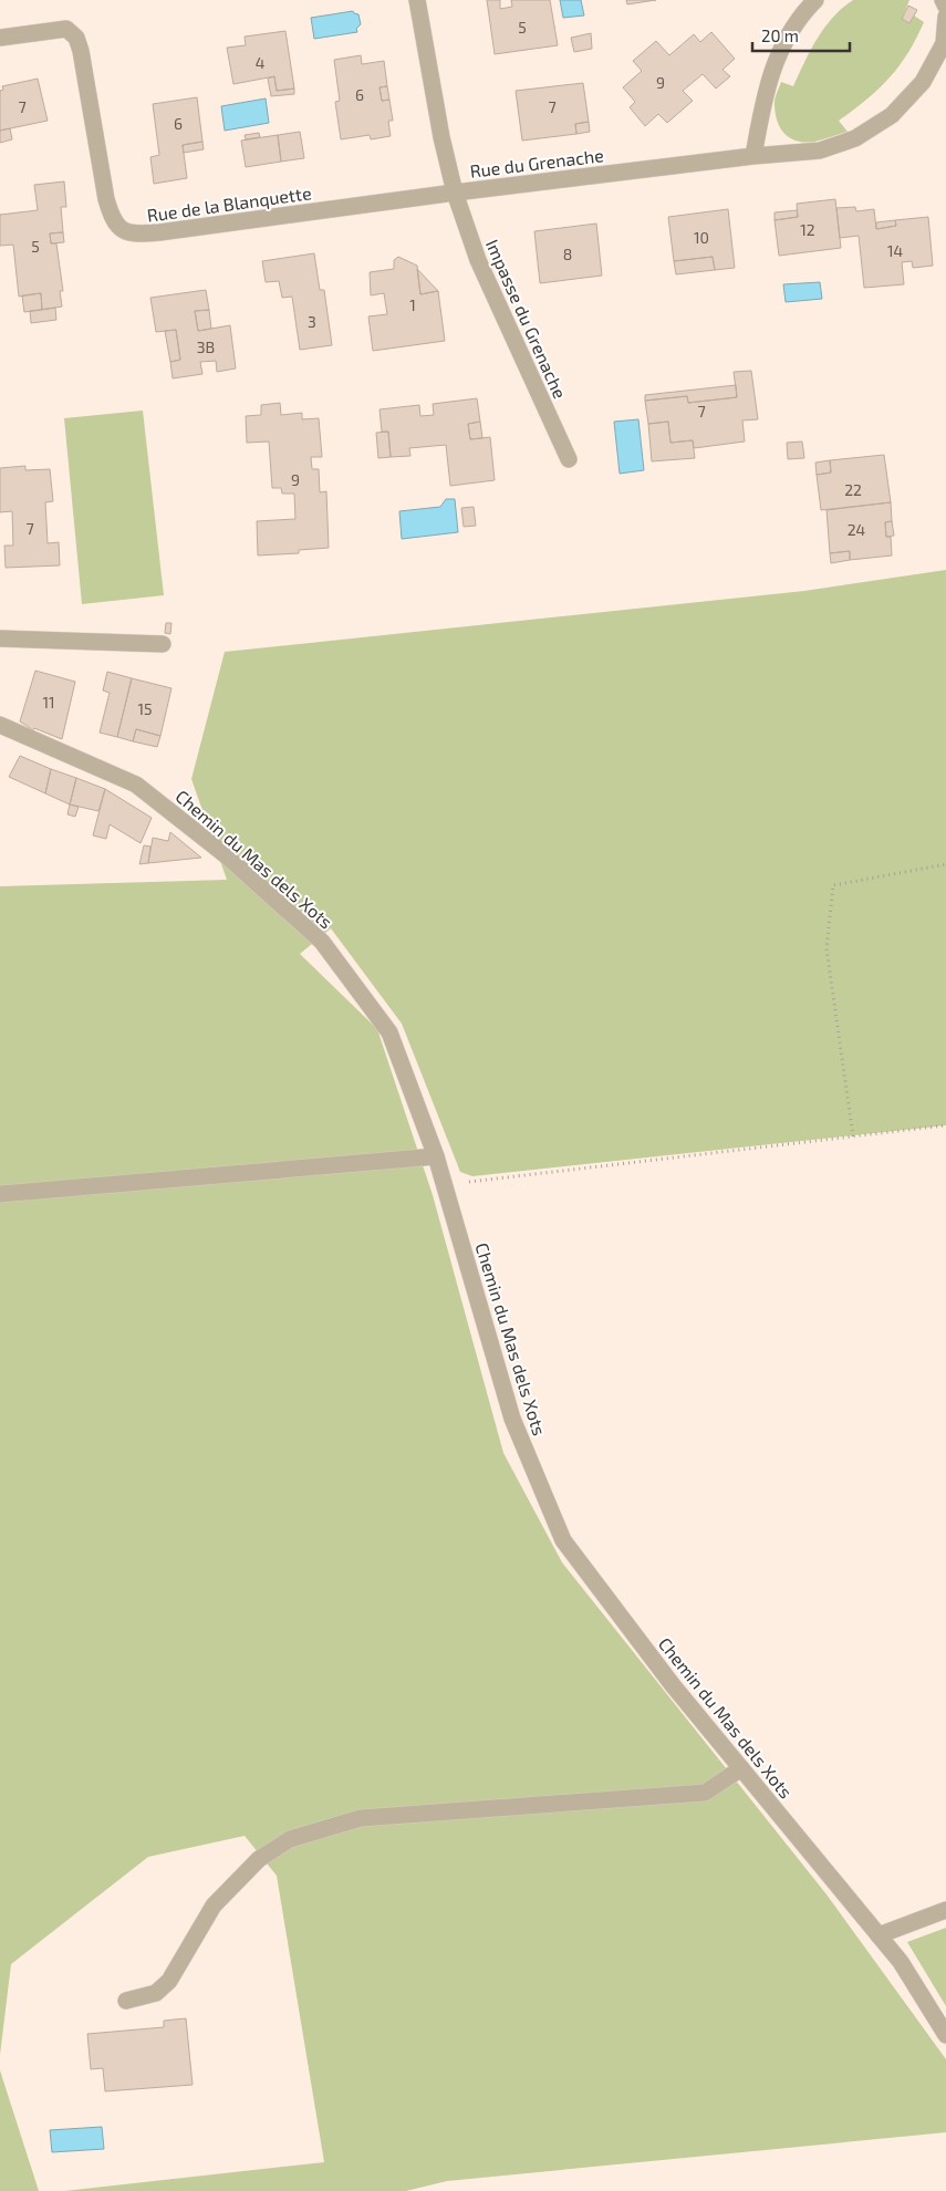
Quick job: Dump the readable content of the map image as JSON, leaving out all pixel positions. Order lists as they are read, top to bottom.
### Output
{
  "streets": {
    "street": [
      "Rue du Grenache",
      "Rue de la Blanquette",
      "Impasse du Grenache",
      "Chemin du Mas dels Xots"
    ]
  },
  "crossings": [
    ["Rue du Grenache", "Rue de la Blanquette"],
    ["Rue du Grenache", "Impasse du Grenache"],
    ["Rue de la Blanquette", "Impasse du Grenache"]
  ],
  "house_numbers": [
    "5",
    "4",
    "9",
    "6",
    "7",
    "7",
    "6",
    "12",
    "10",
    "5",
    "14",
    "8",
    "1",
    "3",
    "3B",
    "7",
    "9",
    "22",
    "7",
    "24",
    "11",
    "15"
  ],
  "scale_bar": "20 m"
}
